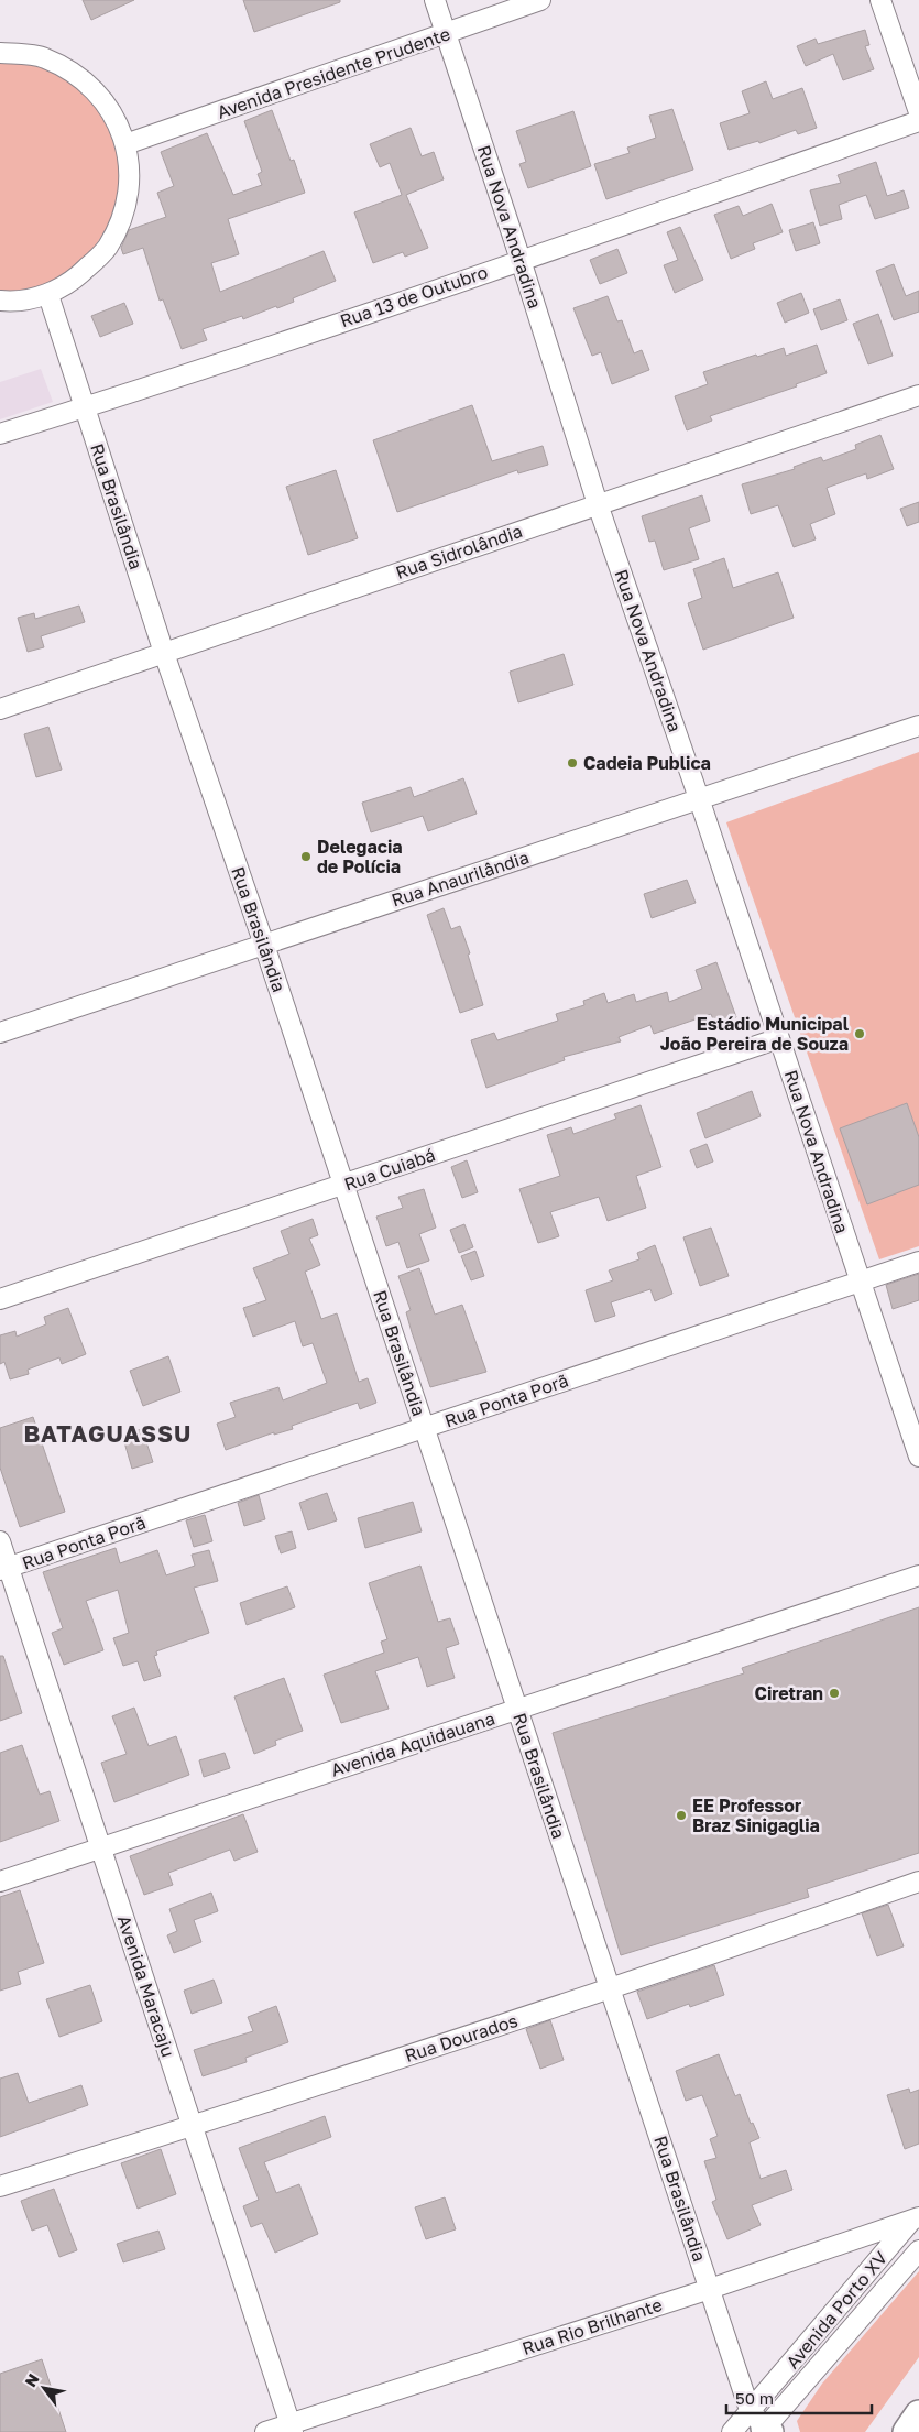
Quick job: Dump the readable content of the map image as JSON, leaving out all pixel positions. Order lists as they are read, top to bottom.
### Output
{
  "streets": {
    "street": [
      "Avenida Presidente Prudente",
      "Rua Nova Andradina",
      "Rua 13 de Outubro",
      "Rua Brasilândia",
      "Rua Sidrolândia",
      "Rua Anaurilândia",
      "Rua Cuiabá",
      "Rua Ponta Porã",
      "Avenida Aquidauana",
      "Avenida Maracaju",
      "Rua Dourados",
      "Avenida Porto XV",
      "Rua Rio Brilhante"
    ]
  },
  "crossings": [
    ["Avenida Presidente Prudente", "Rua Nova Andradina"],
    ["Rua Nova Andradina", "Rua 13 de Outubro"],
    ["Rua Nova Andradina", "Rua Sidrolândia"],
    ["Rua Nova Andradina", "Rua Anaurilândia"],
    ["Rua Nova Andradina", "Rua Cuiabá"],
    ["Rua Nova Andradina", "Rua Ponta Porã"],
    ["Rua 13 de Outubro", "Rua Brasilândia"],
    ["Rua Brasilândia", "Rua Sidrolândia"],
    ["Rua Brasilândia", "Rua Anaurilândia"],
    ["Rua Brasilândia", "Rua Cuiabá"],
    ["Rua Brasilândia", "Rua Ponta Porã"],
    ["Rua Brasilândia", "Avenida Aquidauana"],
    ["Rua Brasilândia", "Rua Dourados"],
    ["Rua Brasilândia", "Avenida Porto XV"],
    ["Rua Brasilândia", "Rua Rio Brilhante"],
    ["Rua Ponta Porã", "Avenida Maracaju"],
    ["Avenida Aquidauana", "Avenida Maracaju"],
    ["Avenida Maracaju", "Rua Dourados"],
    ["Avenida Maracaju", "Rua Rio Brilhante"],
    ["Avenida Porto XV", "Rua Rio Brilhante"]
  ],
  "districts": ["BATAGUASSU"],
  "places": [
    "Cadeia Publica",
    "Delegacia de Polícia",
    "Estádio Municipal João Pereira de Souza",
    "Ciretran",
    "EE Professor Braz Sinigaglia"
  ],
  "scale_bar": "50 m",
  "north": "top left"
}
